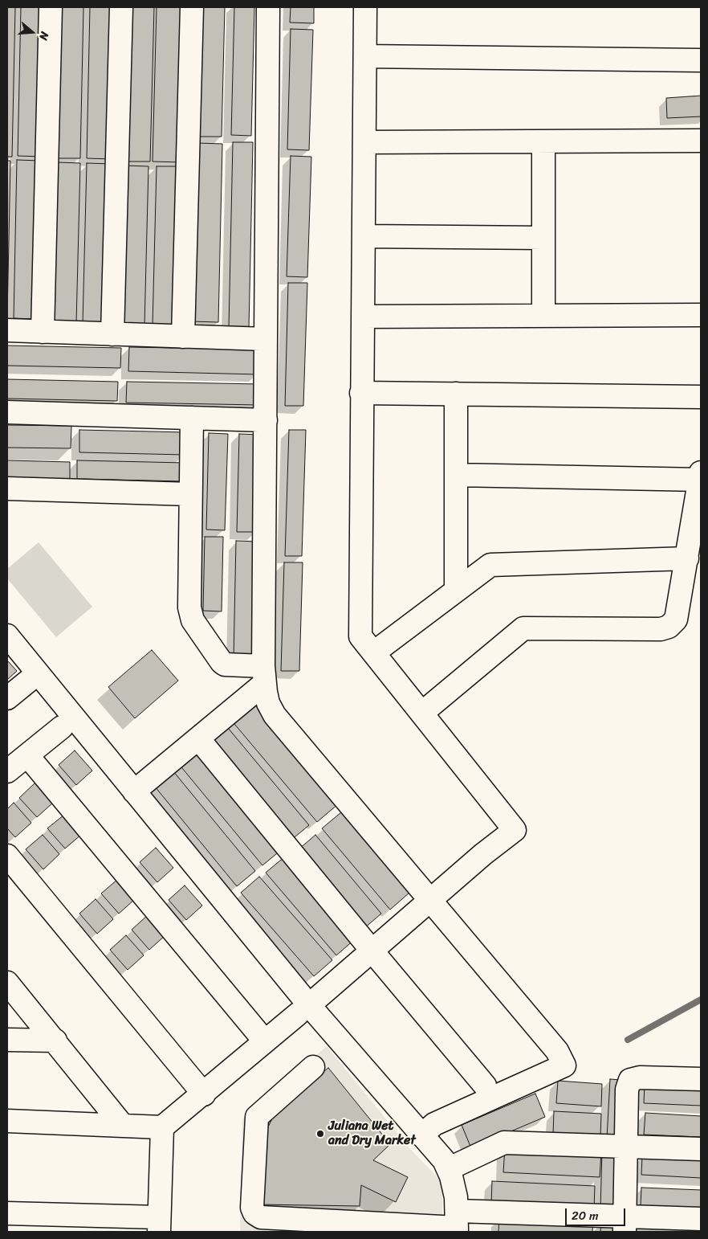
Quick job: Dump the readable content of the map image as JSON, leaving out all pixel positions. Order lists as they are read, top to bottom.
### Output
{
  "places": ["Juliana Wet and Dry Market"],
  "scale_bar": "20 m",
  "north": "right"
}
